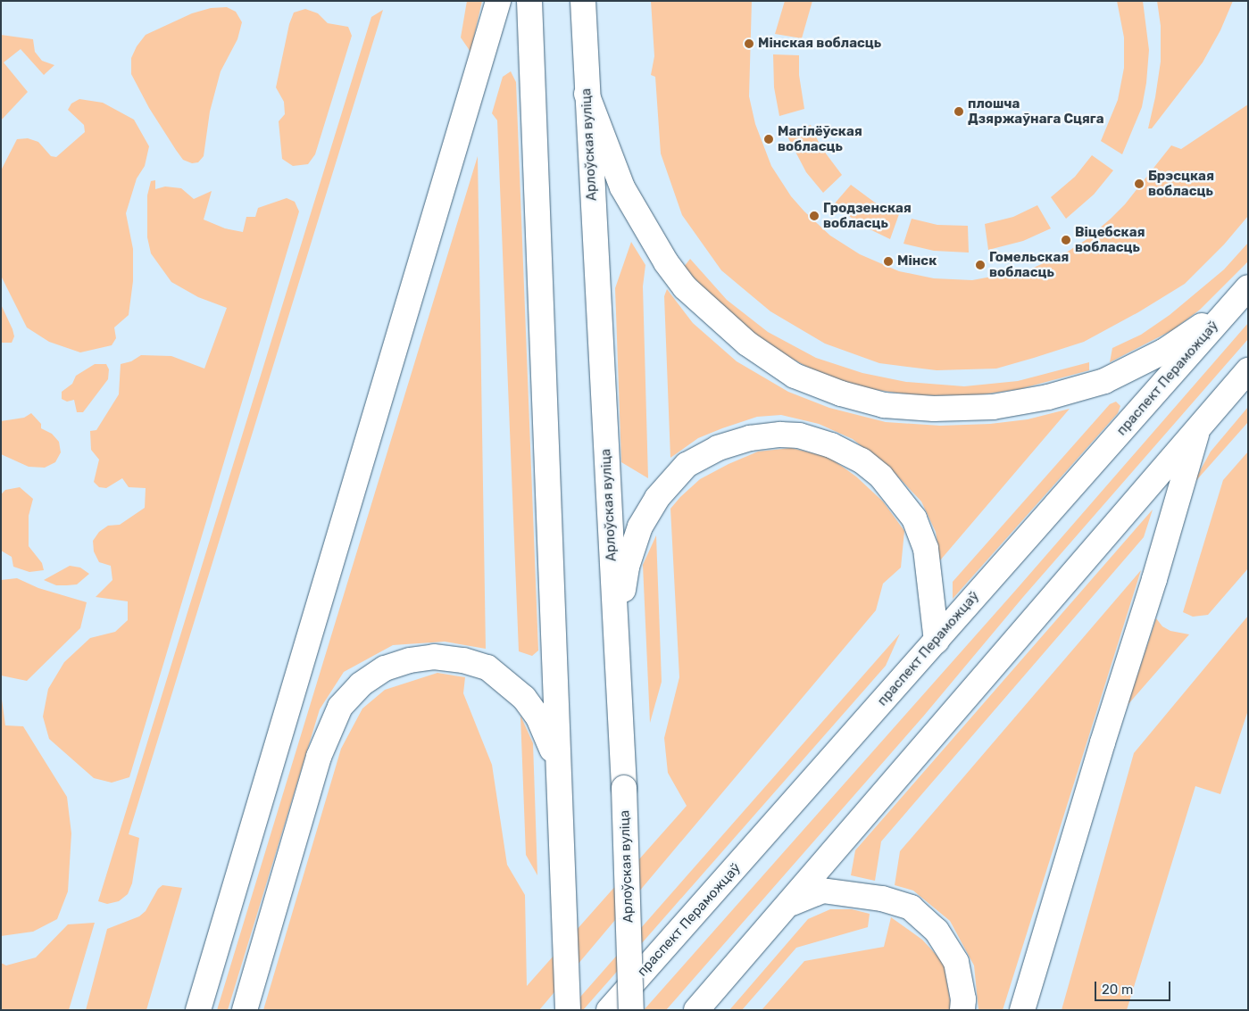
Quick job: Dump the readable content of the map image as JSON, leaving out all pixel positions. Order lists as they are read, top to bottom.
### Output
{
  "streets": {
    "main road": ["Арлоўская вуліца", "праспект Пераможцаў"]
  },
  "places": [
    "Мінская вобласць",
    "плошча Дзяржаўнага Сцяга",
    "Магілёўская вобласць",
    "Брэсцкая вобласць",
    "Гродзенская вобласць",
    "Віцебская вобласць",
    "Мінск",
    "Гомельская вобласць"
  ],
  "scale_bar": "20 m"
}
